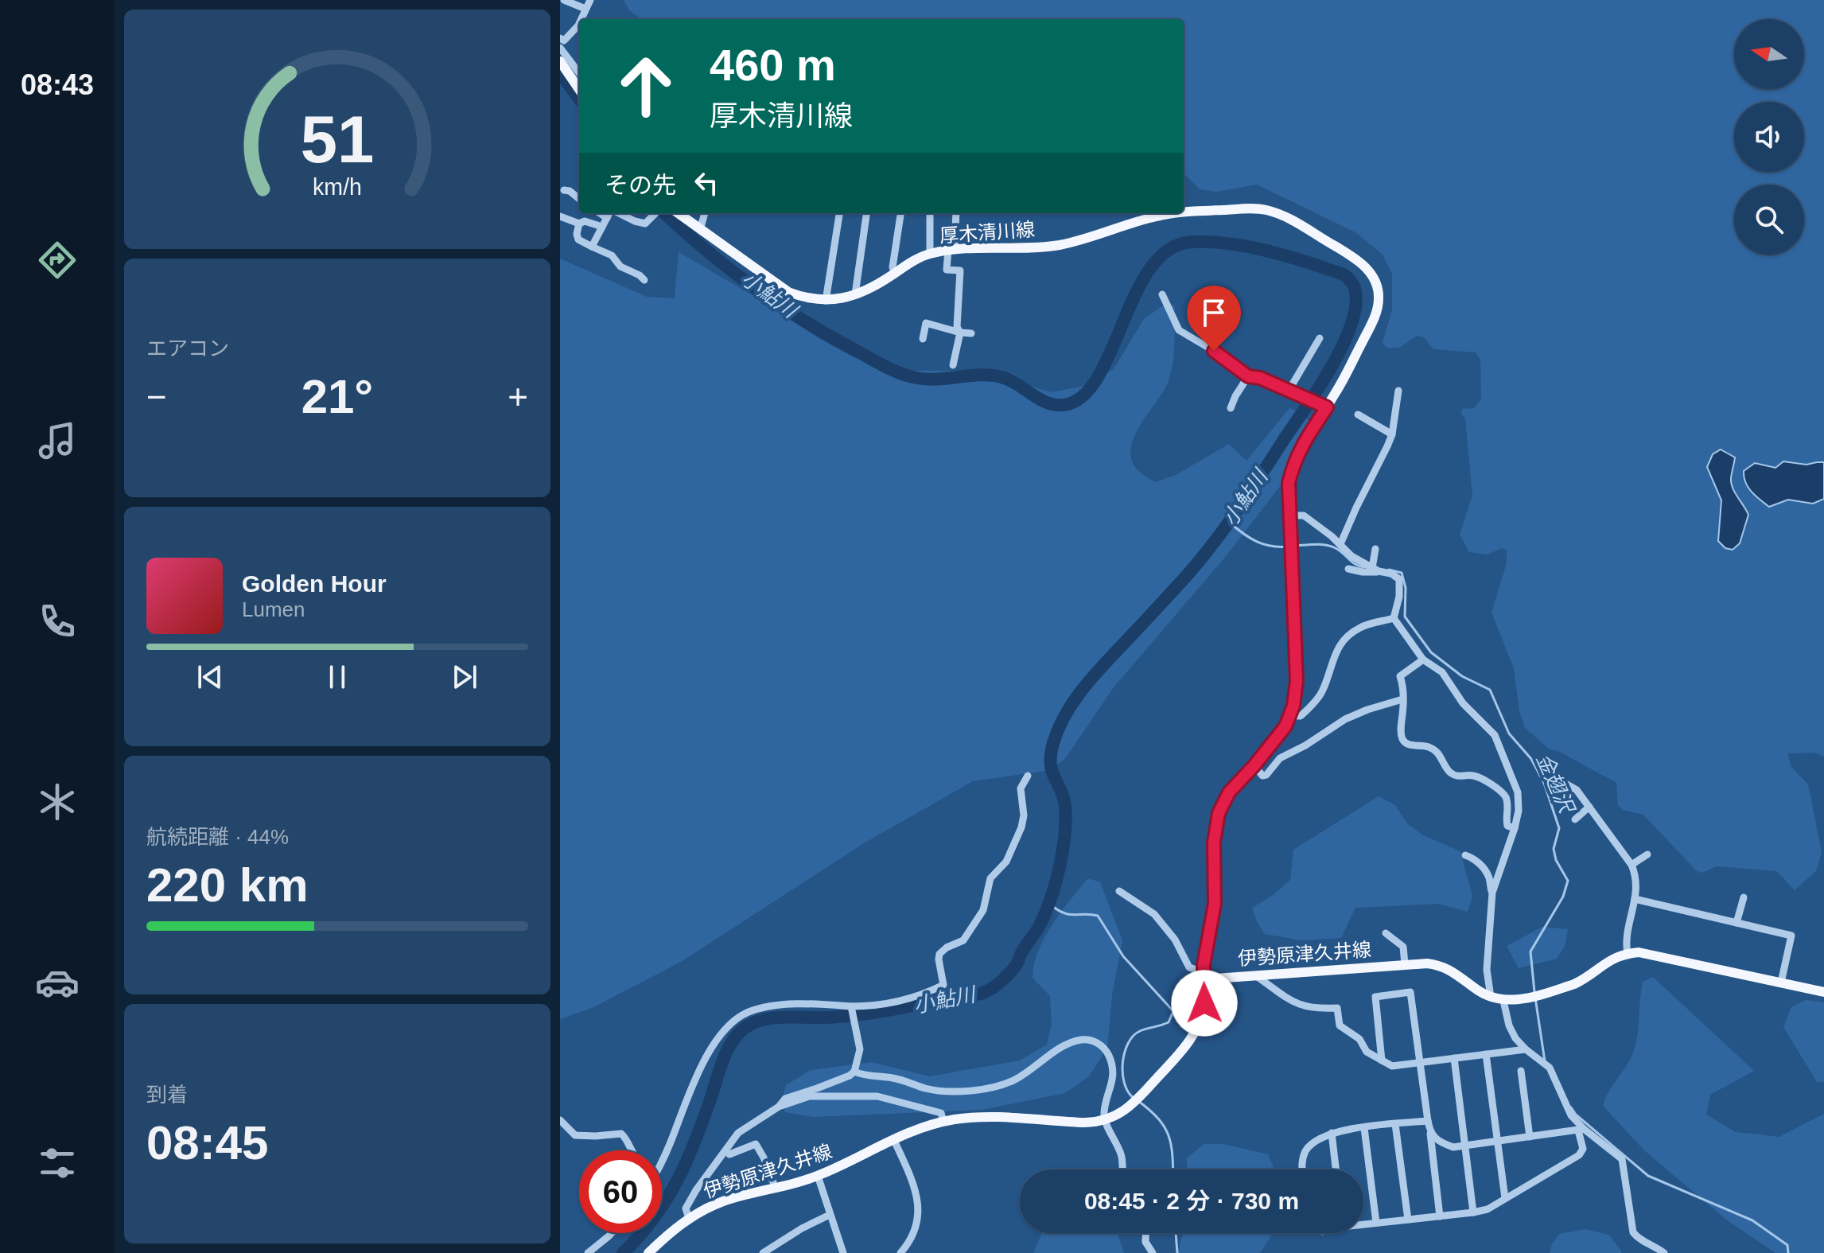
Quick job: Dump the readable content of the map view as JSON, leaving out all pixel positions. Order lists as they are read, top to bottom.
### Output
{
  "streets": {
    "main road": ["厚木清川線", "伊勢原津久井線"]
  },
  "water": ["小鮎川", "金翅沢"],
  "north": "left",
  "page": {
    "tabs": "08:43",
    "turn": ["460 m", "厚木清川線"],
    "then": "その先",
    "tile": [
      "エアコン",
      ["航続距離 · 44%", "220 km"],
      ["到着", "08:45"]
    ],
    "heat": ["−", "21°", "+"],
    "song": ["Golden Hour", "Lumen"],
    "limit": "60",
    "trip": "08:45 · 2 分 · 730 m",
    "gauge": ["51", "km/h"]
  }
}
